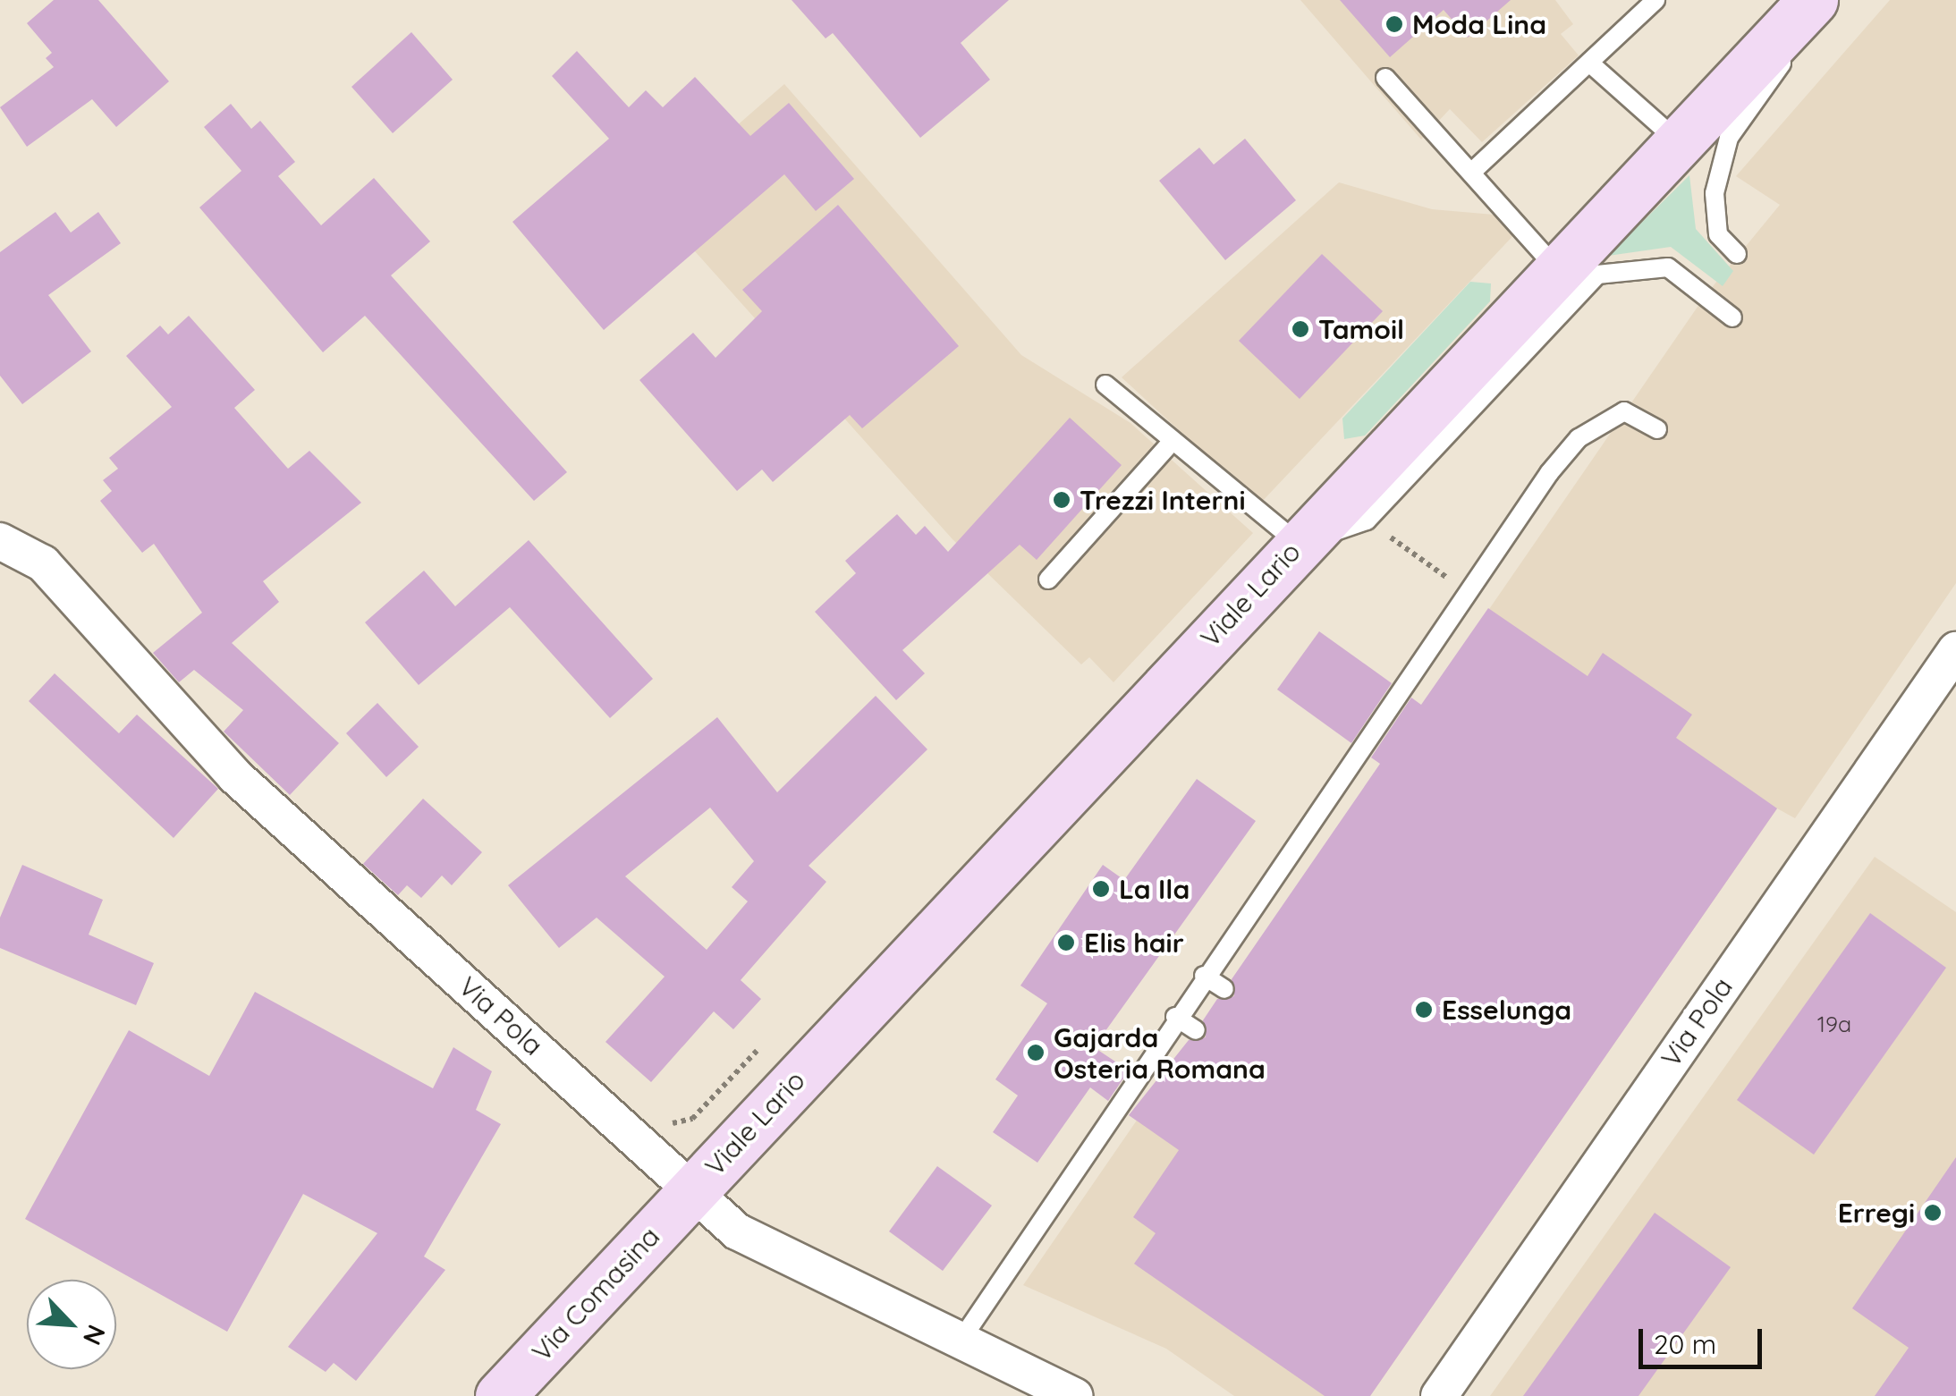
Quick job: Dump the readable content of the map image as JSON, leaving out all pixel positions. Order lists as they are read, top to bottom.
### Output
{
  "streets": {
    "main road": ["Viale Lario", "Via Comasina"],
    "street": ["Via Pola"]
  },
  "crossings": [
    ["Viale Lario", "Via Pola"],
    ["Viale Lario", "Via Comasina"],
    ["Via Pola", "Via Comasina"]
  ],
  "places": [
    "Moda Lina",
    "Tamoil",
    "Trezzi Interni",
    "La Ila",
    "Elis hair",
    "Esselunga",
    "Gajarda Osteria Romana",
    "Erregi"
  ],
  "house_numbers": ["19a"],
  "scale_bar": "20 m",
  "north": "bottom right"
}
